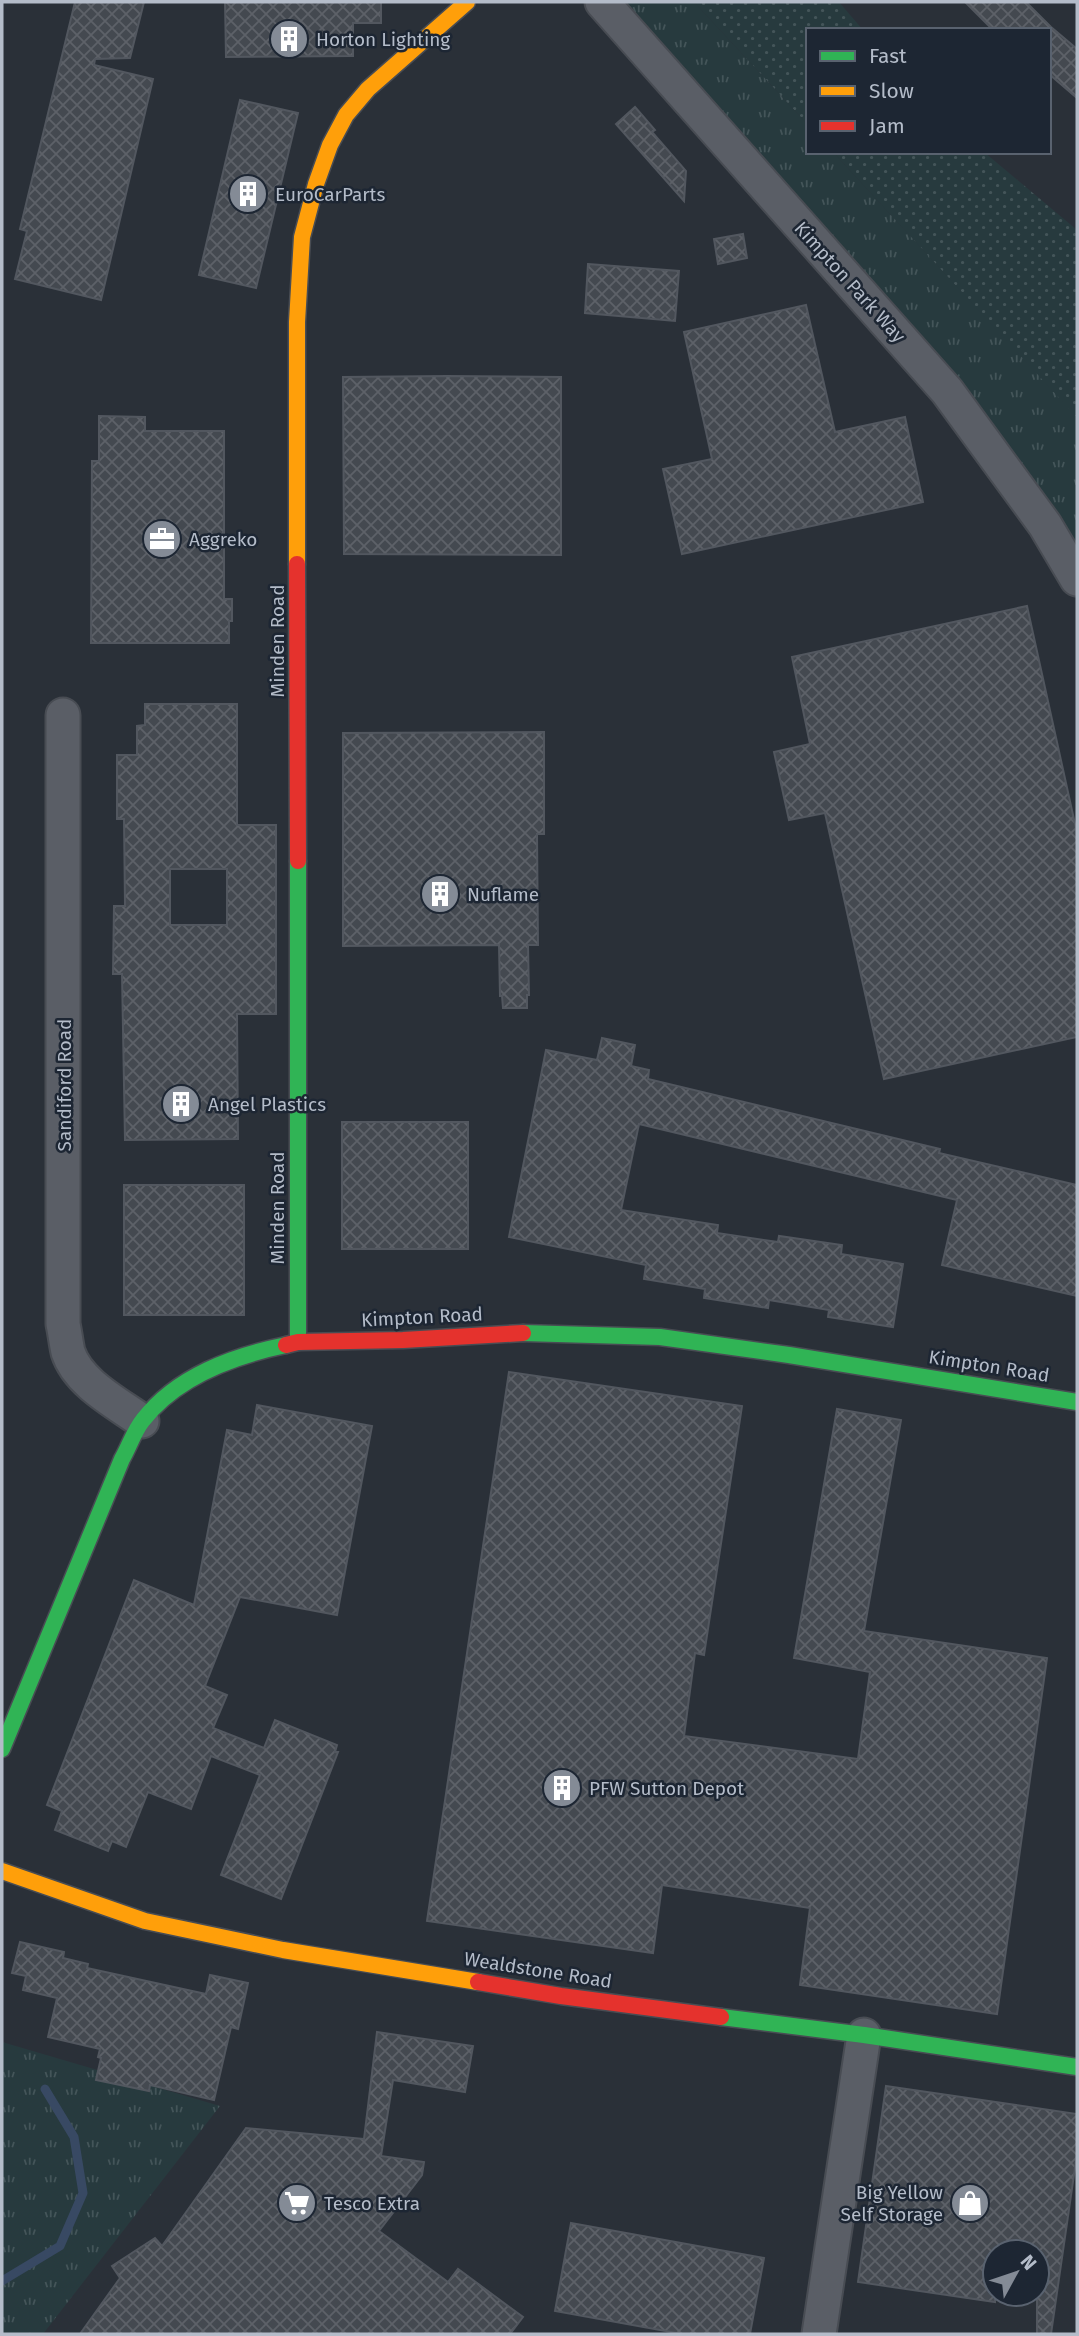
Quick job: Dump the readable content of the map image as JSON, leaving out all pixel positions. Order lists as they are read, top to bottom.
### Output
{
  "streets": {
    "street": [
      "Kimpton Park Way",
      "Minden Road",
      "Sandiford Road",
      "Kimpton Road",
      "Wealdstone Road"
    ]
  },
  "crossings": [
    ["Minden Road", "Kimpton Road"],
    ["Sandiford Road", "Kimpton Road"]
  ],
  "places": {
    "building": [
      "Horton Lighting",
      "EuroCarParts",
      "Nuflame",
      "Angel Plastics",
      "PFW Sutton Depot"
    ],
    "office": ["Aggreko"],
    "supermarket": ["Tesco Extra"],
    "shop": ["Big Yellow Self Storage"]
  },
  "legend": ["Fast", "Slow", "Jam"],
  "north": "top right"
}
